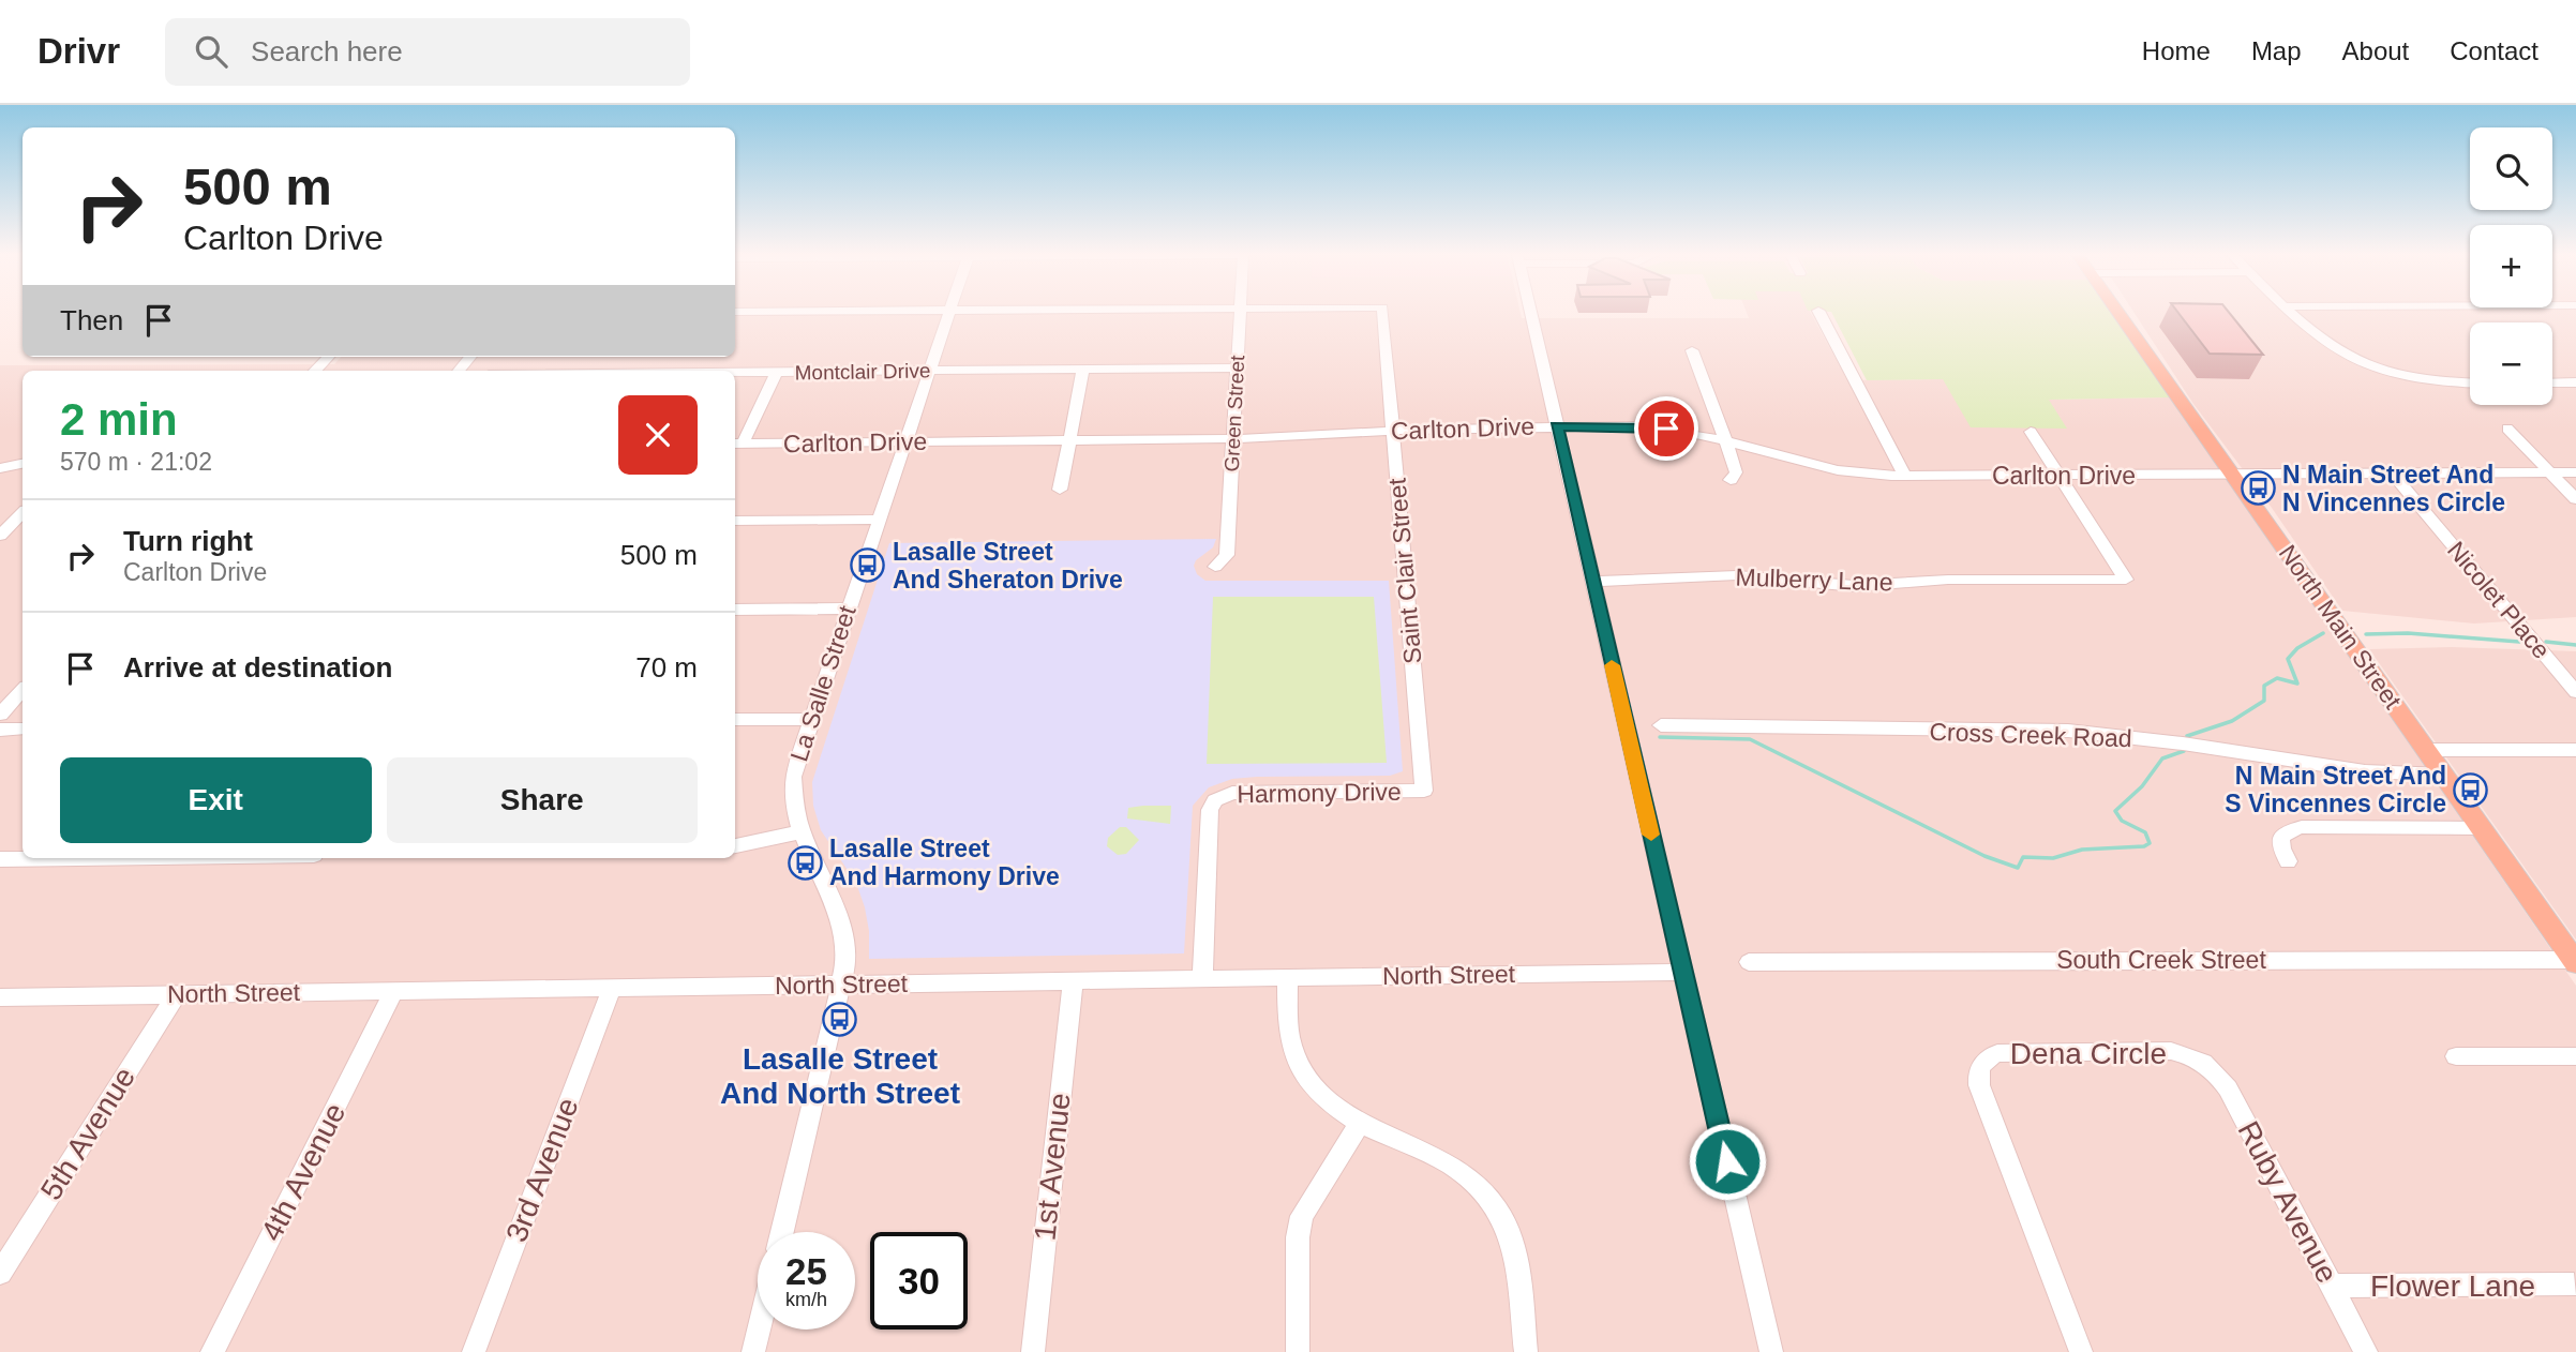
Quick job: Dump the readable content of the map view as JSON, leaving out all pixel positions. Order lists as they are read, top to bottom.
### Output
{
  "streets": {
    "main road": ["North Main Street"],
    "street": [
      "Montclair Drive",
      "Green Street",
      "Carlton Drive",
      "Saint Clair Street",
      "Mulberry Lane",
      "Nicolet Place",
      "La Salle Street",
      "Cross Creek Road",
      "Harmony Drive",
      "South Creek Street",
      "North Street",
      "Dena Circle",
      "5th Avenue",
      "1st Avenue",
      "3rd Avenue",
      "4th Avenue",
      "Ruby Avenue",
      "Flower Lane"
    ]
  },
  "crossings": [
    ["Montclair Drive", "Green Street"],
    ["Montclair Drive", "La Salle Street"],
    ["Green Street", "Carlton Drive"],
    ["Carlton Drive", "Saint Clair Street"],
    ["Carlton Drive", "Mulberry Lane"],
    ["Carlton Drive", "Nicolet Place"],
    ["Carlton Drive", "North Main Street"],
    ["Carlton Drive", "La Salle Street"],
    ["Saint Clair Street", "Harmony Drive"],
    ["North Main Street", "Cross Creek Road"],
    ["North Main Street", "South Creek Street"],
    ["La Salle Street", "North Street"],
    ["Harmony Drive", "North Street"],
    ["North Street", "5th Avenue"],
    ["North Street", "1st Avenue"],
    ["North Street", "3rd Avenue"],
    ["North Street", "4th Avenue"],
    ["Dena Circle", "Ruby Avenue"],
    ["Ruby Avenue", "Flower Lane"]
  ],
  "places": {
    "bus stop": [
      "N Main Street And N Vincennes Circle",
      "Lasalle Street And Sheraton Drive",
      "N Main Street And S Vincennes Circle",
      "Lasalle Street And Harmony Drive",
      "Lasalle Street And North Street"
    ]
  },
  "page": {
    "header": "Drivr",
    "search": "Search here",
    "nav": [
      "Home",
      "Map",
      "About",
      "Contact"
    ],
    "map_buttons": ["+", "−"],
    "turn": ["500 m", "Carlton Drive"],
    "then": "Then",
    "heading": ["2 min", "570 m · 21:02"],
    "list": [
      {
        "name": "Turn right",
        "note": "Carlton Drive",
        "value": "500 m"
      },
      {
        "name": "Arrive at destination",
        "value": "70 m"
      }
    ],
    "buttons": ["Exit", "Share"],
    "speed": "25 km/h",
    "limit": "30"
  }
}
